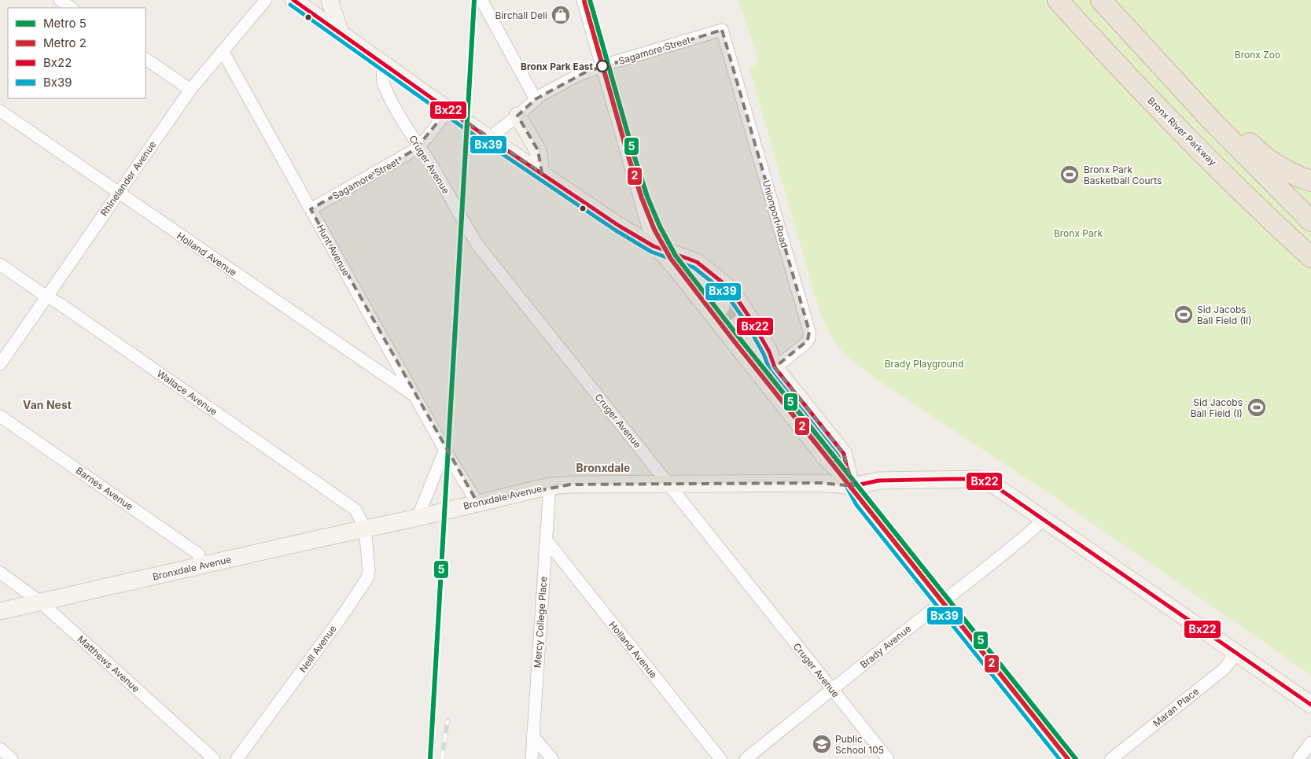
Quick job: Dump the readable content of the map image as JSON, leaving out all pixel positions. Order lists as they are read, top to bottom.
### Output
{
  "streets": {
    "highway": ["Bronx River Parkway"],
    "main road": ["Bronxdale Avenue"],
    "street": [
      "Sagamore Street",
      "Cruger Avenue",
      "Rhinelander Avenue",
      "Unionport Road",
      "Hunt Avenue",
      "Holland Avenue",
      "Wallace Avenue",
      "Barnes Avenue",
      "Mercy College Place",
      "Brady Avenue",
      "Neill Avenue",
      "Matthews Avenue",
      "Maran Place"
    ]
  },
  "crossings": [
    ["Sagamore Street", "Cruger Avenue"],
    ["Sagamore Street", "Unionport Road"],
    ["Sagamore Street", "Hunt Avenue"],
    ["Cruger Avenue", "Bronxdale Avenue"],
    ["Cruger Avenue", "Brady Avenue"],
    ["Rhinelander Avenue", "Hunt Avenue"],
    ["Rhinelander Avenue", "Holland Avenue"],
    ["Rhinelander Avenue", "Wallace Avenue"],
    ["Hunt Avenue", "Holland Avenue"],
    ["Hunt Avenue", "Bronxdale Avenue"],
    ["Holland Avenue", "Mercy College Place"],
    ["Wallace Avenue", "Bronxdale Avenue"],
    ["Wallace Avenue", "Neill Avenue"],
    ["Barnes Avenue", "Bronxdale Avenue"],
    ["Bronxdale Avenue", "Mercy College Place"],
    ["Bronxdale Avenue", "Brady Avenue"],
    ["Bronxdale Avenue", "Neill Avenue"],
    ["Bronxdale Avenue", "Matthews Avenue"]
  ],
  "districts": ["Van Nest", "Bronxdale"],
  "parks": ["Bronx Zoo", "Bronx Park", "Brady Playground"],
  "places": {
    "shop": ["Birchall Deli"],
    "other": ["Bronx Park East"],
    "sports": ["Bronx Park Basketball Courts", "Sid Jacobs Ball Field (II)", "Sid Jacobs Ball Field (I)"],
    "school or university": ["Public School 105"]
  },
  "lines": [
    "metro line 5",
    "transit line Bx22",
    "metro line 2",
    "transit line Bx39"
  ],
  "legend": [
    "Metro 5",
    "Metro 2",
    "Bx22",
    "Bx39"
  ]
}
